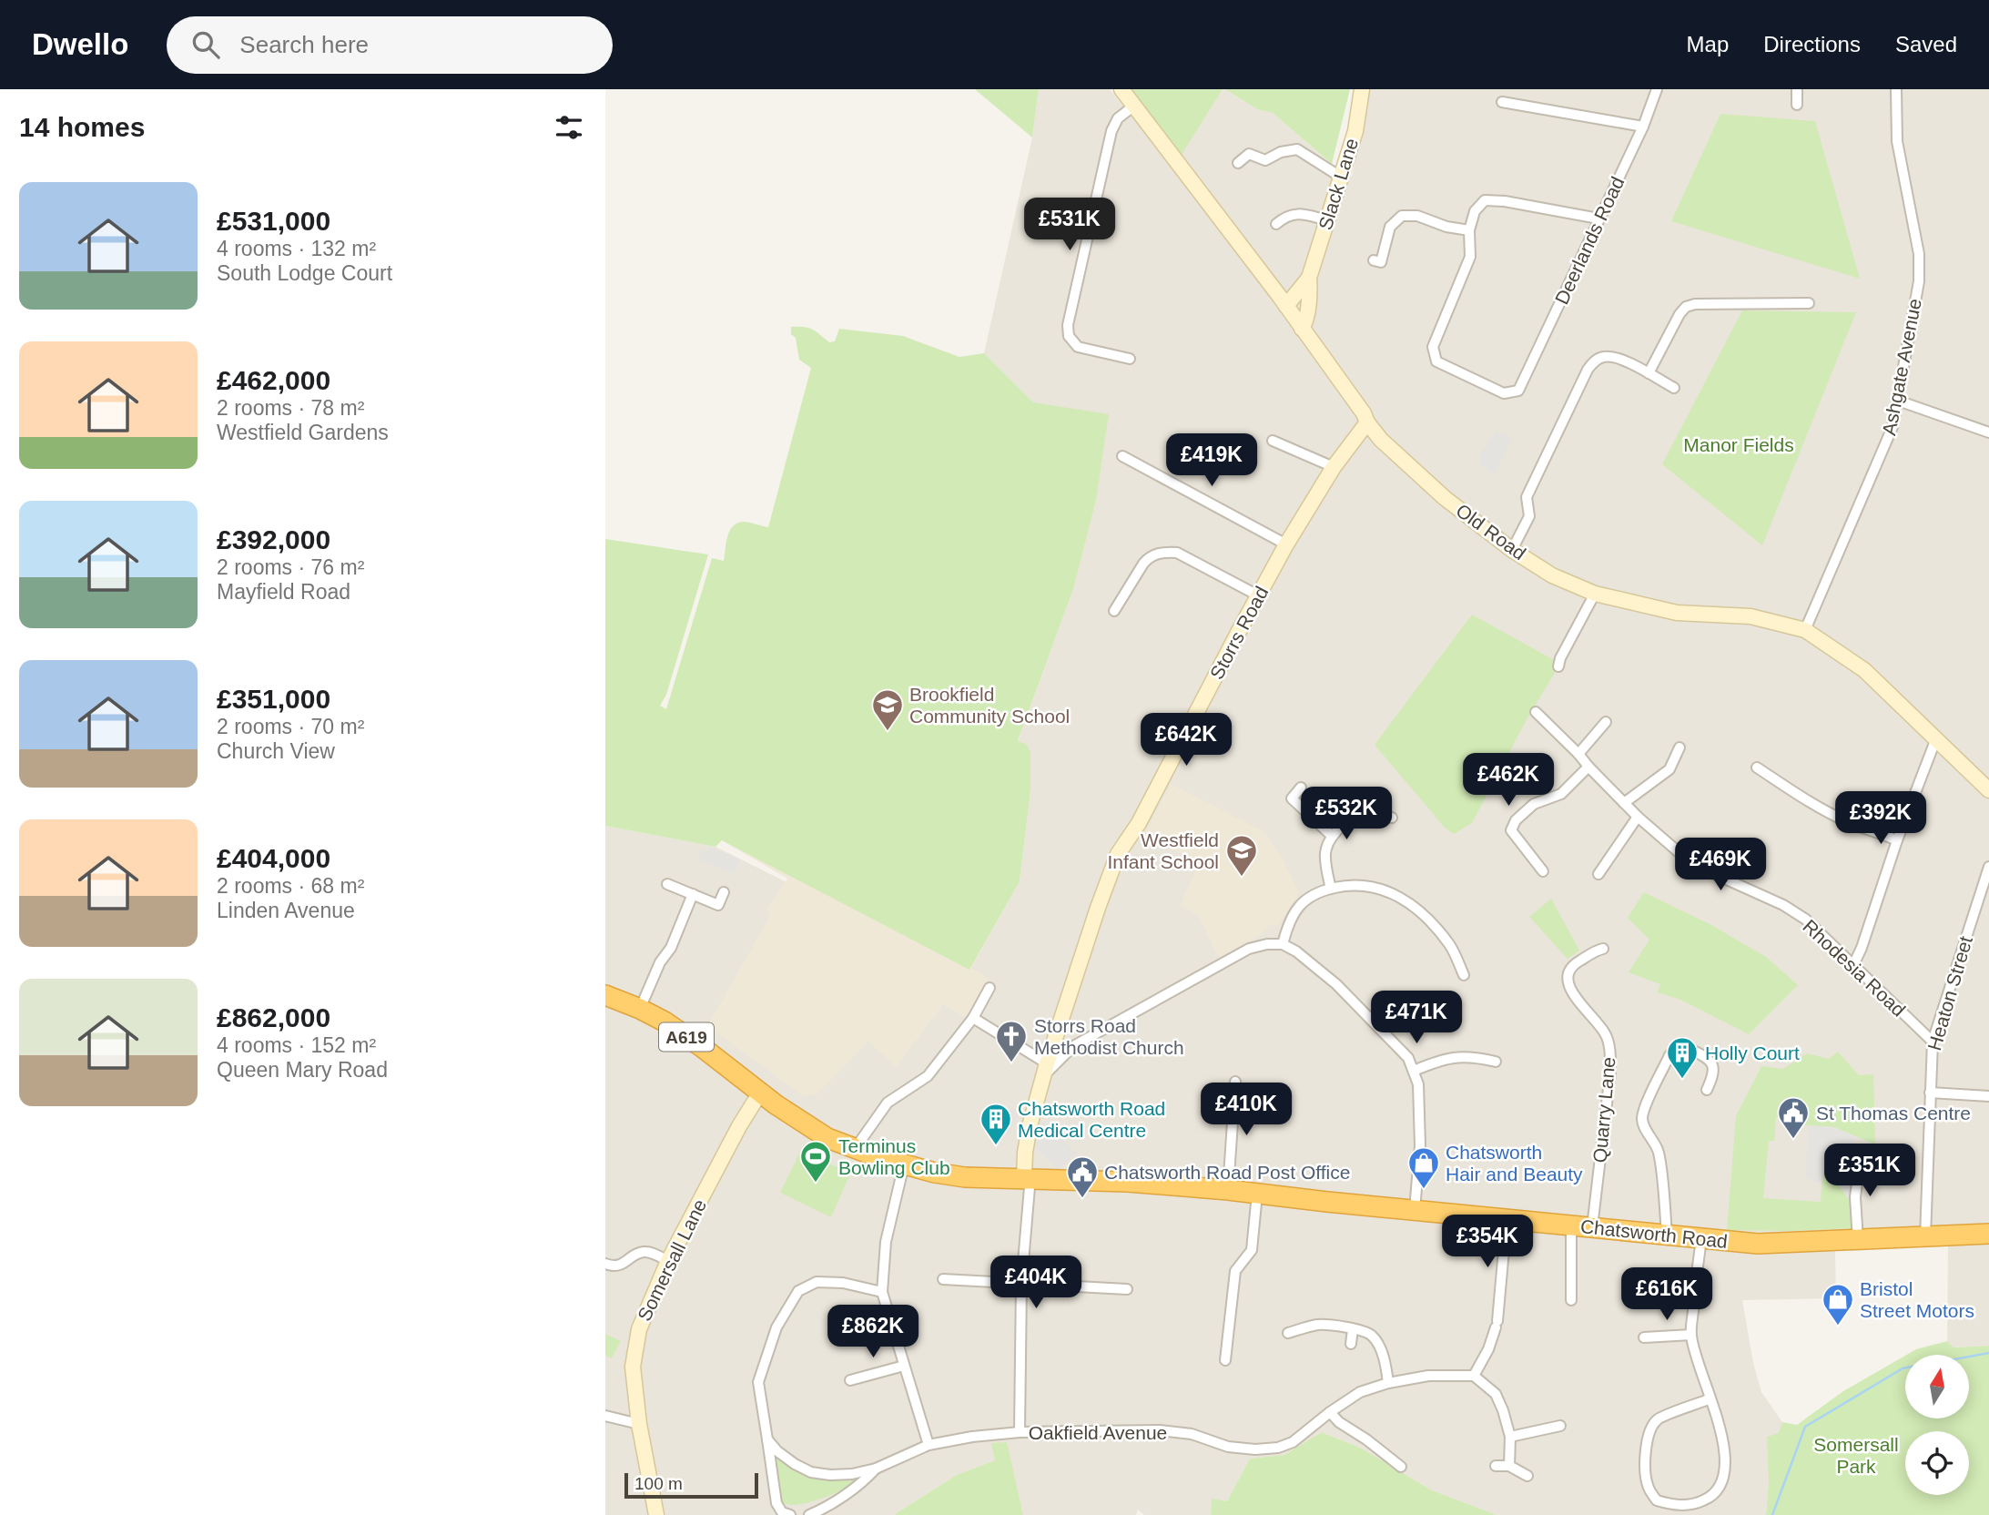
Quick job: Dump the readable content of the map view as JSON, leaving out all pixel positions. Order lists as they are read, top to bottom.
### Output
{
  "streets": {
    "highway": ["A619", "Chatsworth Road"],
    "street": [
      "Slack Lane",
      "Deerlands Road",
      "Ashgate Avenue",
      "Old Road",
      "Storrs Road",
      "Rhodesia Road",
      "Heaton Street",
      "Quarry Lane",
      "Somersall Lane",
      "Oakfield Avenue"
    ]
  },
  "crossings": [
    ["Slack Lane", "Old Road"],
    ["Ashgate Avenue", "Old Road"],
    ["Old Road", "Storrs Road"],
    ["Storrs Road", "Chatsworth Road"],
    ["Rhodesia Road", "Heaton Street"],
    ["Heaton Street", "Chatsworth Road"],
    ["Quarry Lane", "Chatsworth Road"],
    ["Chatsworth Road", "Somersall Lane"]
  ],
  "parks": ["Manor Fields", "Somersall Park"],
  "places": {
    "school or university": ["Brookfield Community School", "Westfield Infant School"],
    "church": ["Storrs Road Methodist Church"],
    "building": ["Holly Court", "Chatsworth Road Medical Centre"],
    "public building": ["St Thomas Centre", "Chatsworth Road Post Office"],
    "sports": ["Terminus Bowling Club"],
    "shop": ["Chatsworth Hair and Beauty", "Bristol Street Motors"]
  },
  "scale_bar": "100 m",
  "north": "top",
  "page": {
    "header": "Dwello",
    "search": "Search here",
    "nav": ["Map", "Directions", "Saved"],
    "heading": "14 homes",
    "list": [
      {
        "name": "£531,000",
        "note": "4 rooms · 132 m² · South Lodge Court"
      },
      {
        "name": "£462,000",
        "note": "2 rooms · 78 m² · Westfield Gardens"
      },
      {
        "name": "£392,000",
        "note": "2 rooms · 76 m² · Mayfield Road"
      },
      {
        "name": "£351,000",
        "note": "2 rooms · 70 m² · Church View"
      },
      {
        "name": "£404,000",
        "note": "2 rooms · 68 m² · Linden Avenue"
      },
      {
        "name": "£862,000",
        "note": "4 rooms · 152 m² · Queen Mary Road"
      }
    ],
    "price": [
      "£531K",
      "£419K",
      "£642K",
      "£462K",
      "£532K",
      "£392K",
      "£469K",
      "£471K",
      "£410K",
      "£351K",
      "£354K",
      "£404K",
      "£616K",
      "£862K"
    ],
    "scale": "100 m"
  }
}
